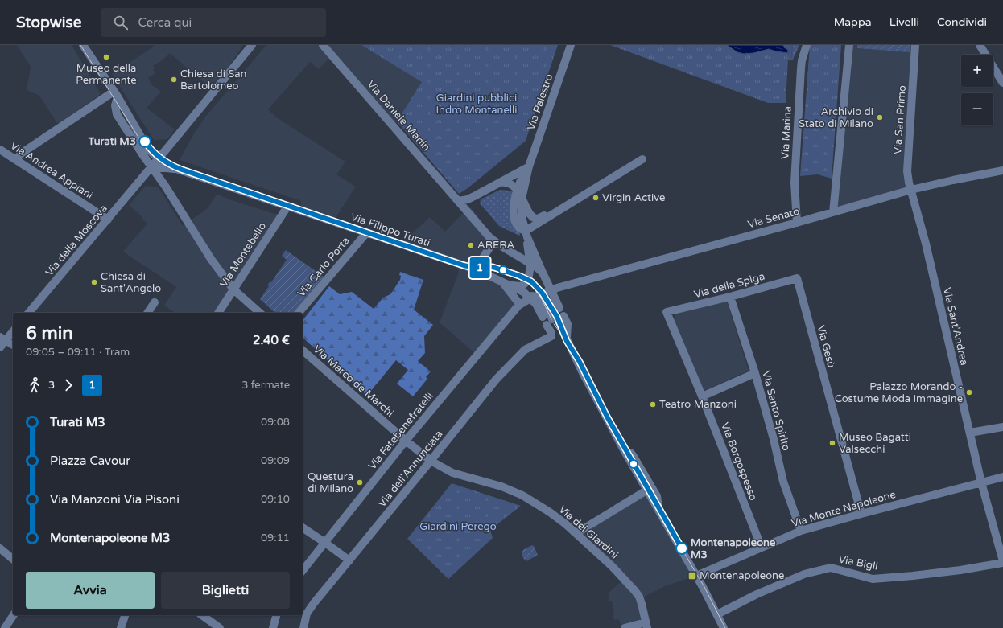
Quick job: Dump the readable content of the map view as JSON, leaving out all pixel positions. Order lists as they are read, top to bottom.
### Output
{
  "streets": {
    "street": [
      "Via Palestro",
      "Via Daniele Manin",
      "Via San Primo",
      "Via Marina",
      "Via Andrea Appiani",
      "Via Senato",
      "Via Filippo Turati",
      "Via della Moscova",
      "Via Montebello",
      "Via Carlo Porta",
      "Via della Spiga",
      "Via Sant'Andrea",
      "Via Gesù",
      "Via Marco de Marchi",
      "Via Santo Spirito",
      "Via Fatebenefratelli",
      "Via Borgospesso",
      "Via dell'Annunciata",
      "Via Monte Napoleone",
      "Via dei Giardini",
      "Via Bigli"
    ]
  },
  "crossings": [
    ["Via San Primo", "Via Senato"],
    ["Via San Primo", "Via Sant'Andrea"],
    ["Via Marina", "Via Senato"],
    ["Via Andrea Appiani", "Via della Moscova"],
    ["Via Senato", "Via Sant'Andrea"],
    ["Via Senato", "Via Fatebenefratelli"],
    ["Via Filippo Turati", "Via della Moscova"],
    ["Via Filippo Turati", "Via Montebello"],
    ["Via Filippo Turati", "Via Carlo Porta"],
    ["Via della Spiga", "Via Gesù"],
    ["Via della Spiga", "Via Santo Spirito"],
    ["Via della Spiga", "Via Borgospesso"],
    ["Via Sant'Andrea", "Via Monte Napoleone"],
    ["Via Sant'Andrea", "Via Bigli"],
    ["Via Gesù", "Via Monte Napoleone"],
    ["Via Marco de Marchi", "Via Fatebenefratelli"],
    ["Via Marco de Marchi", "Via dei Giardini"],
    ["Via Santo Spirito", "Via Monte Napoleone"],
    ["Via Fatebenefratelli", "Via dei Giardini"],
    ["Via Borgospesso", "Via Monte Napoleone"],
    ["Via dell'Annunciata", "Via dei Giardini"]
  ],
  "parks": ["Giardini pubblici Indro Montanelli", "Giardini Perego"],
  "places": {
    "other": [
      "Museo della Permanente",
      "Chiesa di San Bartolomeo",
      "Archivio di Stato di Milano",
      "Turati M3",
      "Virgin Active",
      "ARERA",
      "Chiesa di Sant'Angelo",
      "Palazzo Morando - Costume Moda Immagine",
      "Teatro Manzoni",
      "Museo Bagatti Valsecchi",
      "Questura di Milano",
      "Montenapoleone M3"
    ],
    "transit": ["Montenapoleone"]
  },
  "lines": ["tram line 1"],
  "page": {
    "header": "Stopwise",
    "search": "Cerca qui",
    "nav": ["Mappa", "Livelli", "Condividi"],
    "on_map": "1",
    "map_buttons": ["+", "−"],
    "heading": ["6 min", "09:05 – 09:11 · Tram", "2.40 €"],
    "legs": ["3", "1", "3 fermate"],
    "list": [
      {
        "name": "Turati M3",
        "value": "09:08"
      },
      {
        "name": "Piazza Cavour",
        "value": "09:09"
      },
      {
        "name": "Via Manzoni Via Pisoni",
        "value": "09:10"
      },
      {
        "name": "Montenapoleone M3",
        "value": "09:11"
      }
    ],
    "buttons": ["Avvia", "Biglietti"]
  }
}
